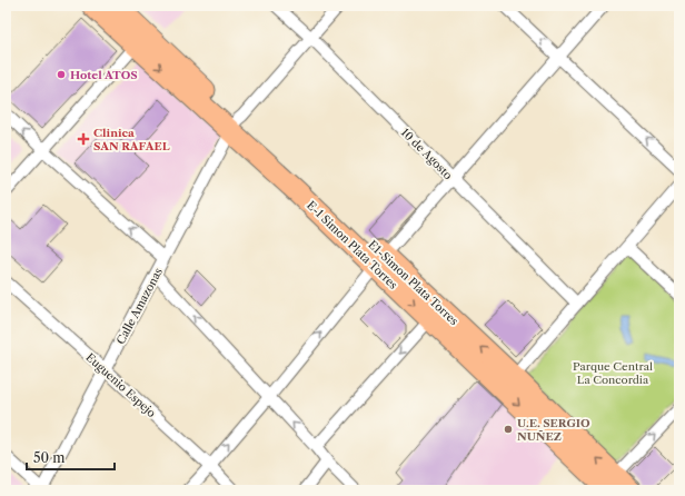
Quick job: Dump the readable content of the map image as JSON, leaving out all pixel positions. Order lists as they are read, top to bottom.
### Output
{
  "streets": {
    "highway": ["E-1 Simon Plata Torres", "E1-Simon Plata Torres"],
    "street": ["10 de Agosto", "Calle Amazonas", "Euguenio Espejo"]
  },
  "crossings": [
    ["10 de Agosto", "Calle Amazonas"],
    ["E-1 Simon Plata Torres", "E1-Simon Plata Torres"],
    ["E1-Simon Plata Torres", "Calle Amazonas"],
    ["Calle Amazonas", "Euguenio Espejo"]
  ],
  "one_way": ["E-1 Simon Plata Torres", "E1-Simon Plata Torres"],
  "parks": ["Parque Central La Concordia"],
  "places": {
    "other": ["Hotel ATOS", "U.E. SERGIO NUÑEZ"],
    "health": ["Clinica SAN RAFAEL"]
  },
  "scale_bar": "50 m"
}
